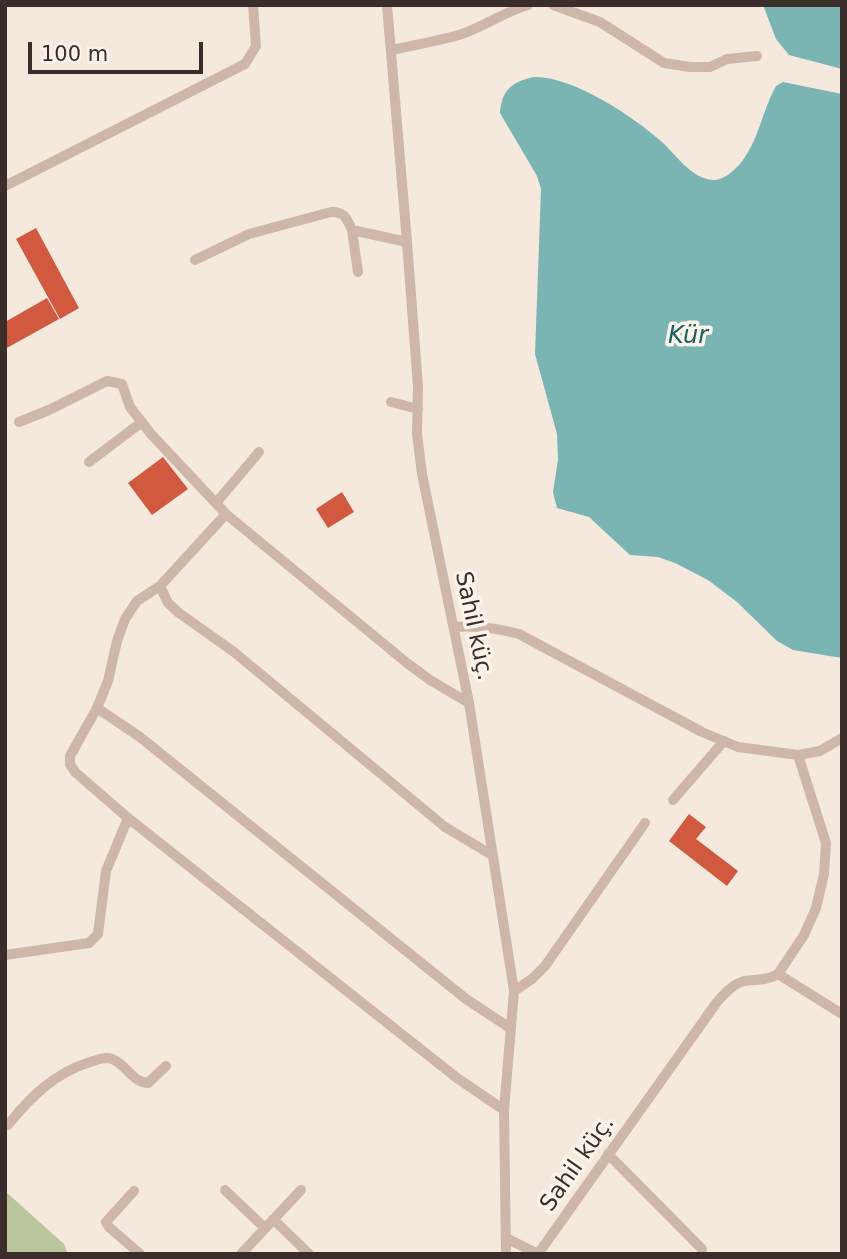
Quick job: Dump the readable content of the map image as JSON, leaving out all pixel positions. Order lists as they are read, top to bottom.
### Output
{
  "streets": {
    "street": ["Sahil küç."]
  },
  "water": ["Kür"],
  "scale_bar": "100 m"
}
